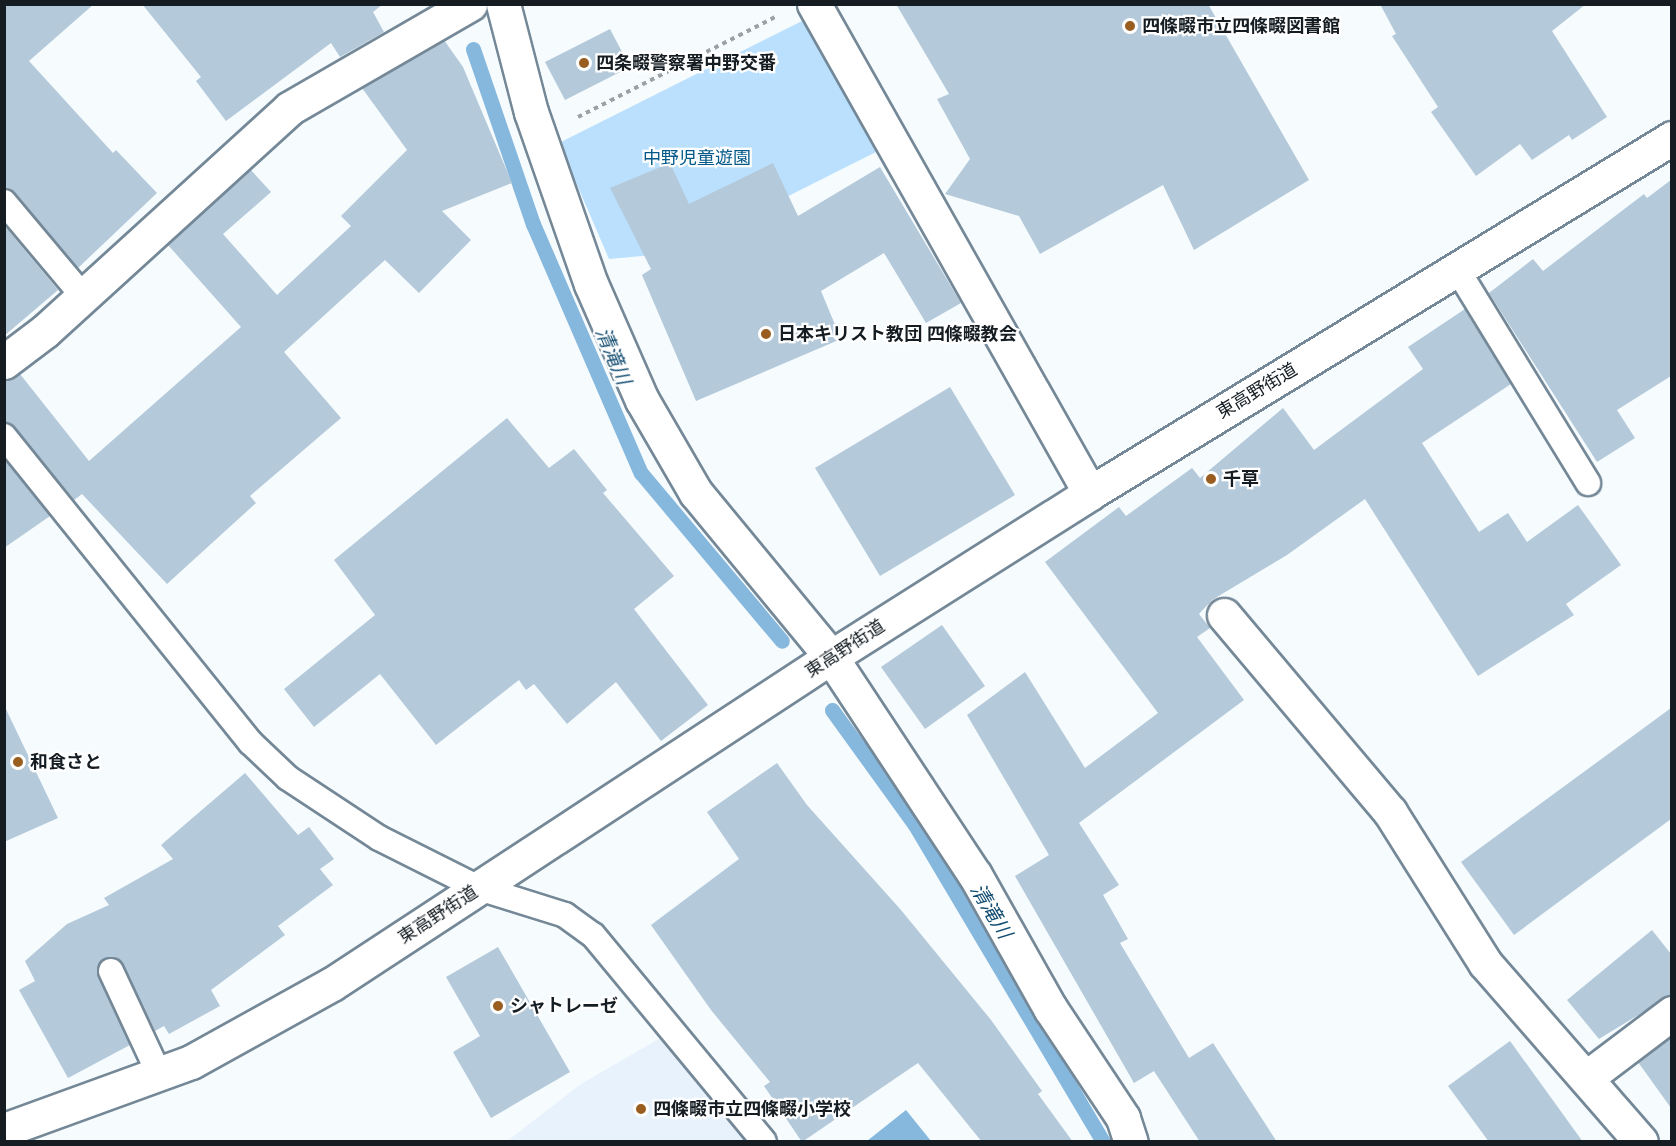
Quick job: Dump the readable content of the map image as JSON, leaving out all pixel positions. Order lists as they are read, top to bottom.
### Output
{
  "streets": {
    "street": ["東高野街道"]
  },
  "water": ["清滝川"],
  "parks": ["中野児童遊園"],
  "places": [
    "四條畷市立四條畷図書館",
    "四条畷警察署中野交番",
    "日本キリスト教団 四條畷教会",
    "千草",
    "和食さと",
    "シャトレーゼ",
    "四條畷市立四條畷小学校"
  ]
}
